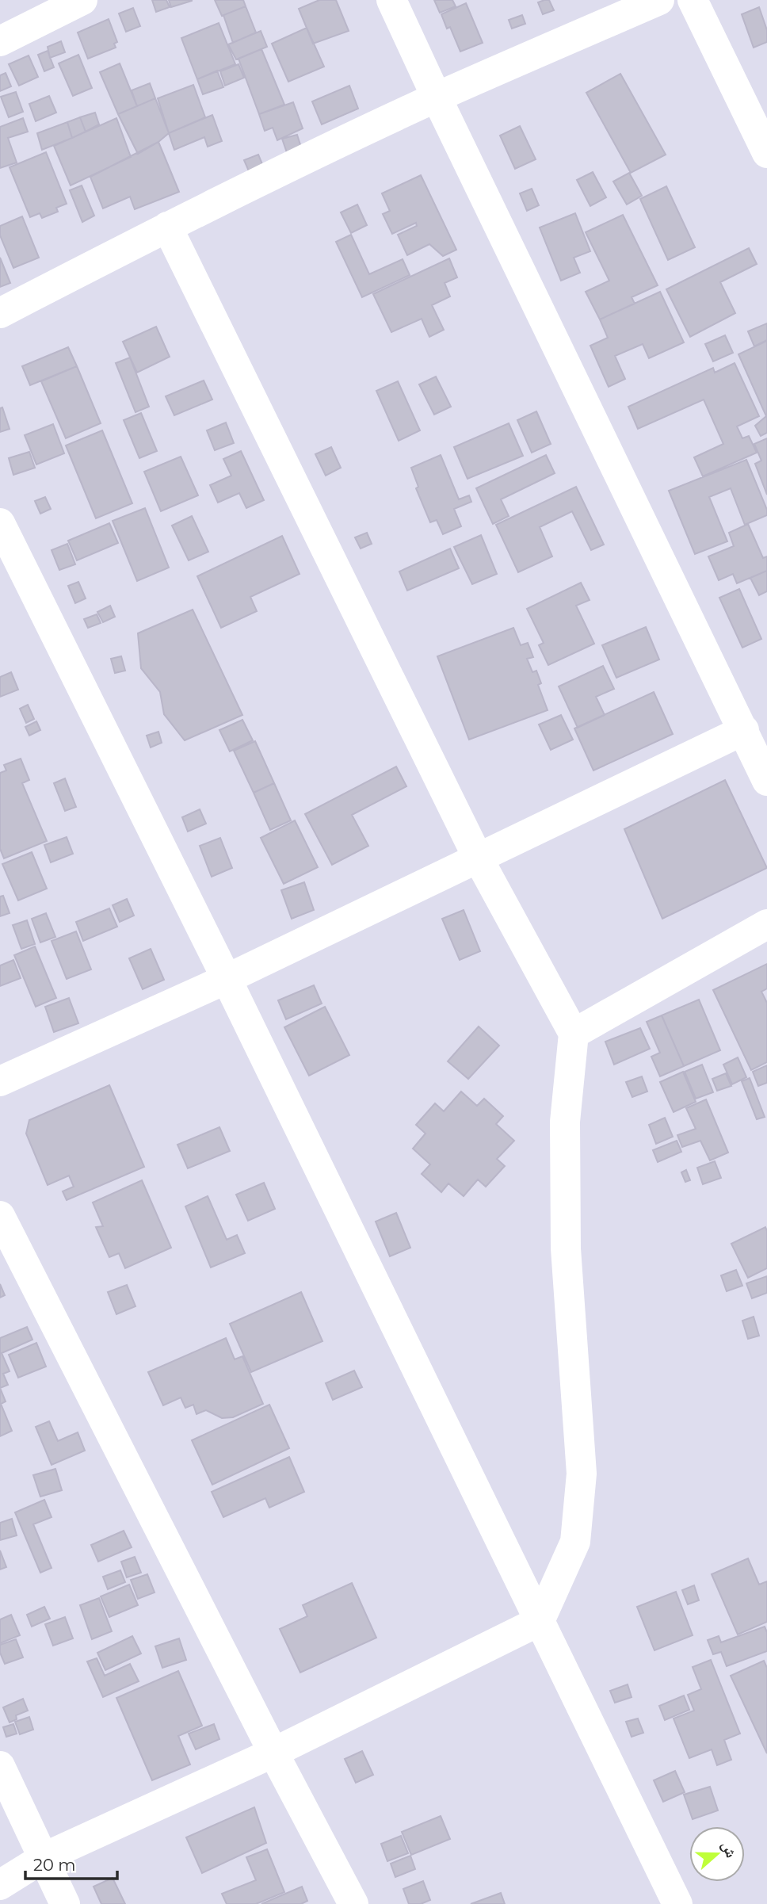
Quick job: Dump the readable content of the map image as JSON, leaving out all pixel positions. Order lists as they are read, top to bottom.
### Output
{
  "scale_bar": "20 m",
  "north": "right"
}
